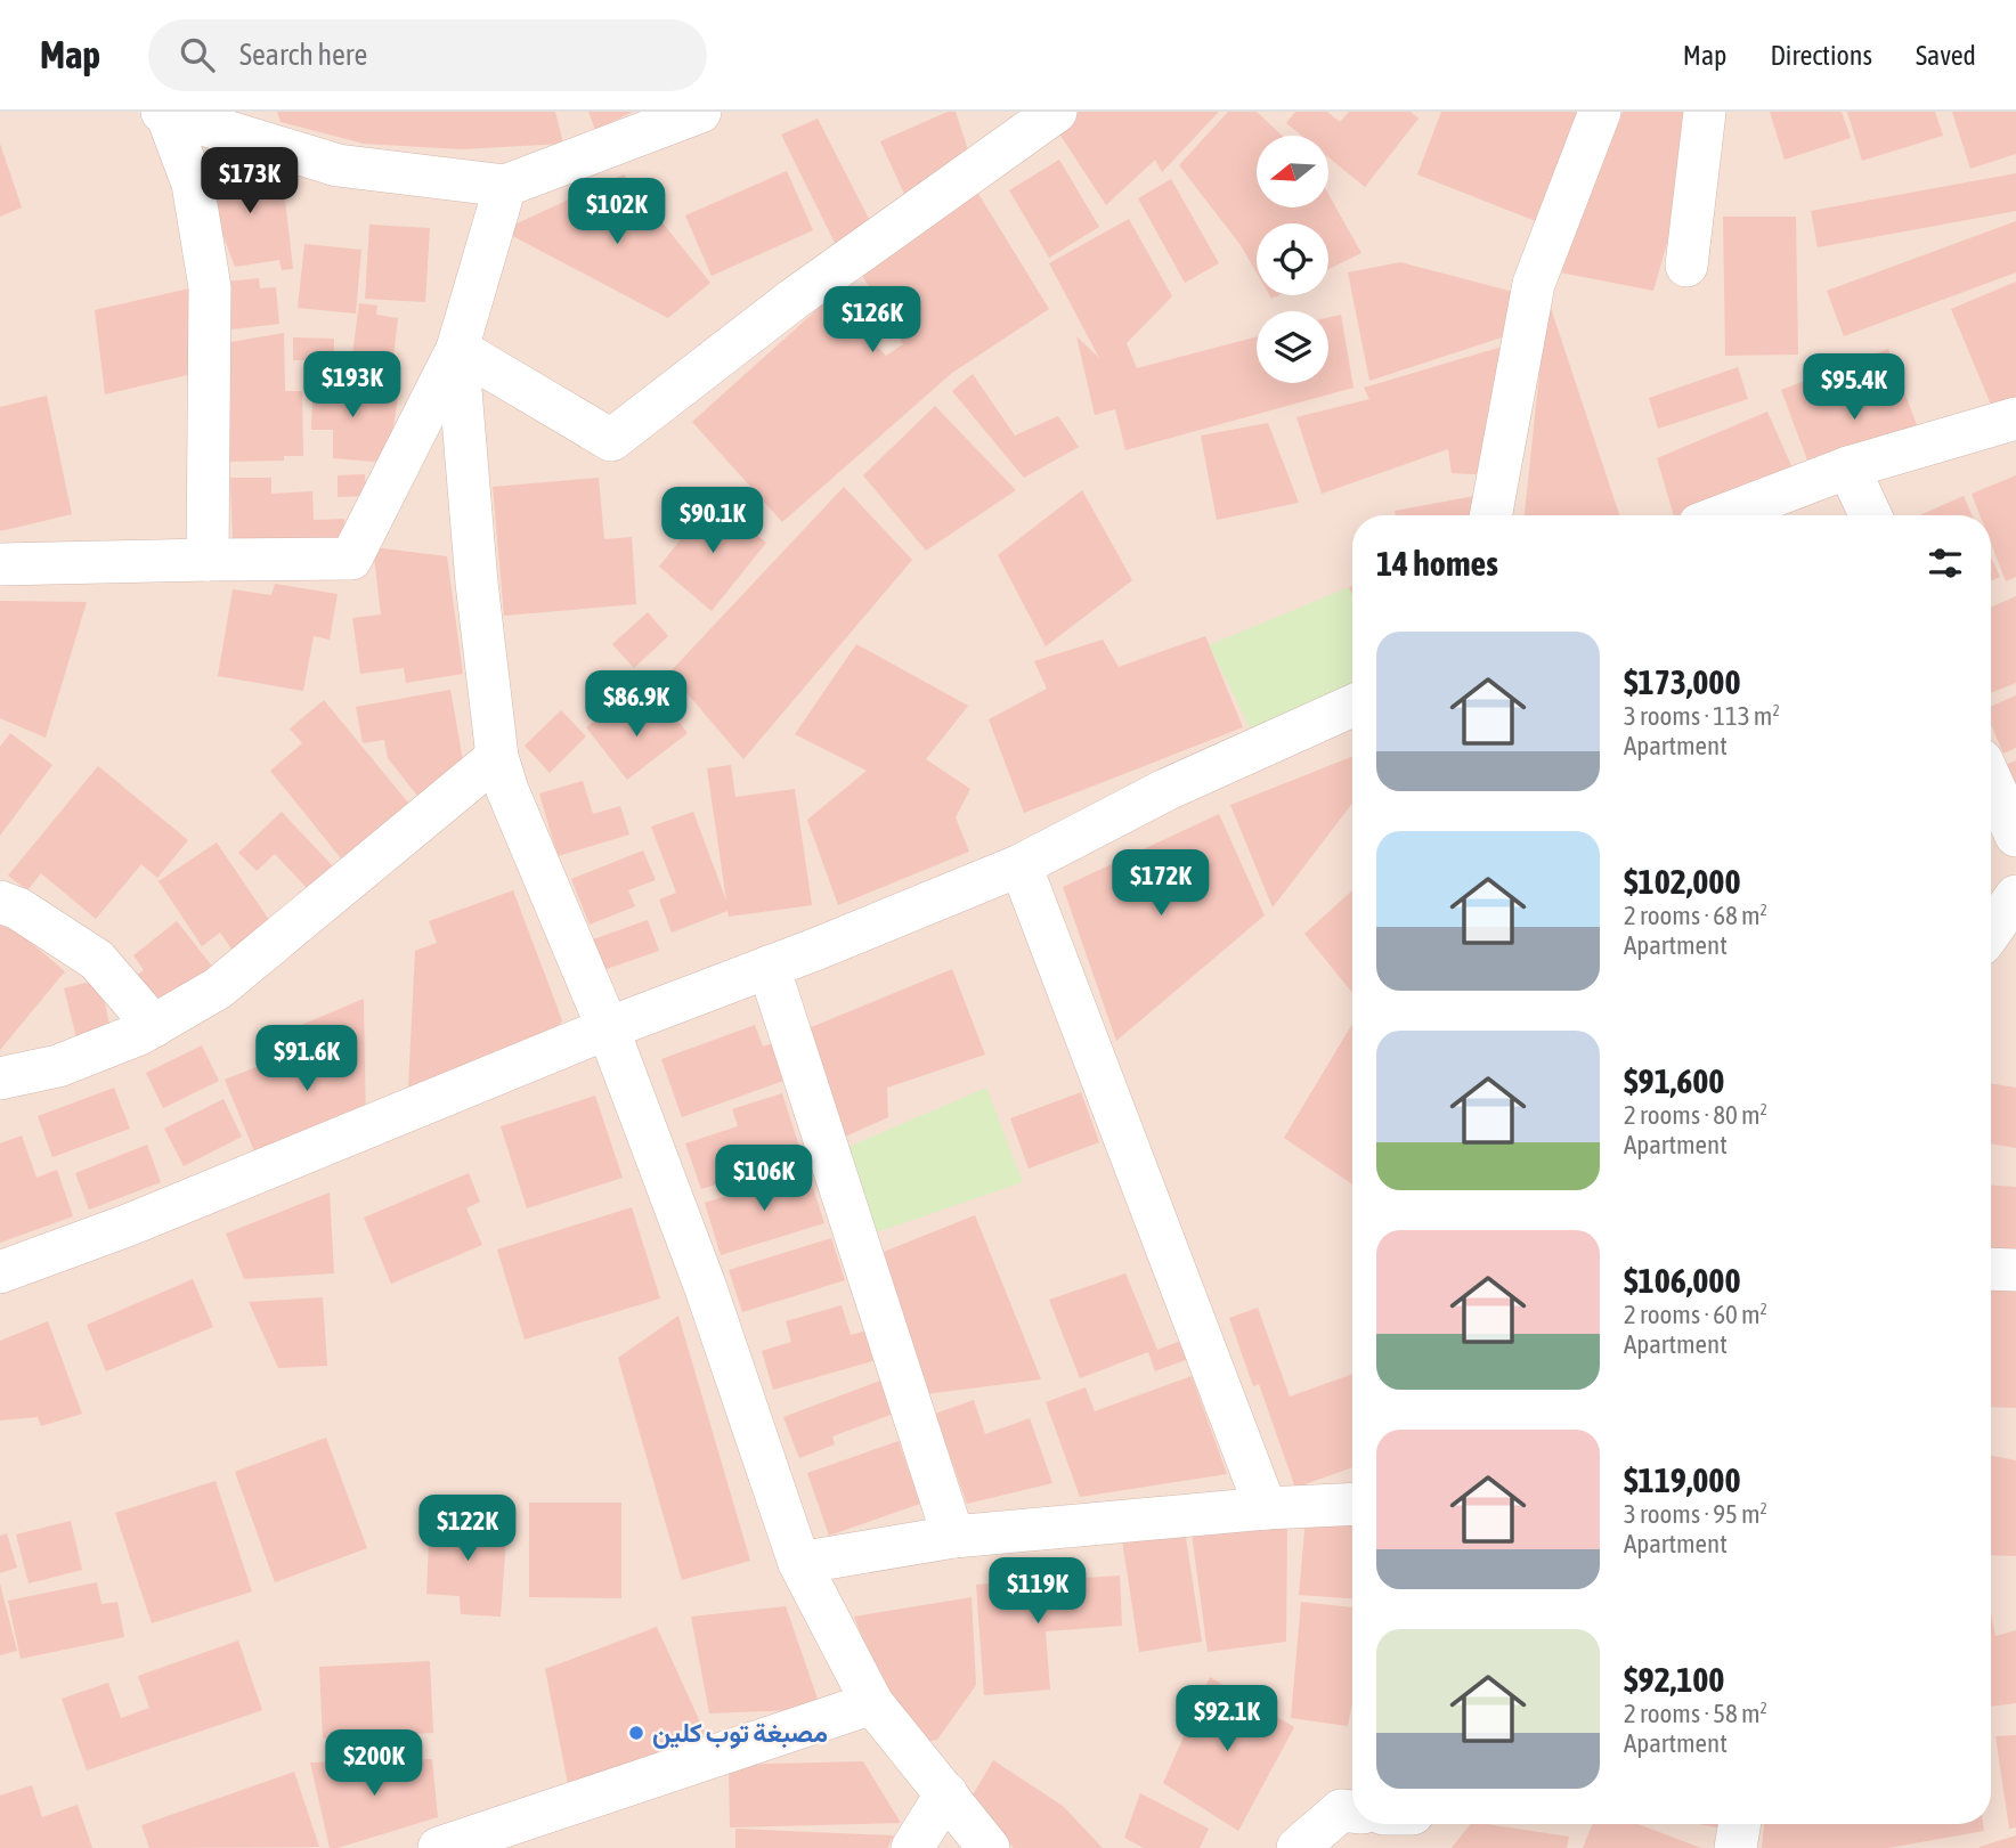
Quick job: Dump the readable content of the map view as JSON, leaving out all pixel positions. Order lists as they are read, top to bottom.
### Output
{
  "places": ["مصبغة توب كلين"],
  "north": "left",
  "page": {
    "header": "Map",
    "search": "Search here",
    "nav": ["Map", "Directions", "Saved"],
    "price": [
      "$173K",
      "$102K",
      "$126K",
      "$193K",
      "$95.4K",
      "$90.1K",
      "$86.9K",
      "$172K",
      "$91.6K",
      "$106K",
      "$122K",
      "$119K",
      "$92.1K",
      "$200K"
    ],
    "heading": "14 homes",
    "list": [
      {
        "name": "$173,000",
        "note": "3 rooms · 113 m² · Apartment"
      },
      {
        "name": "$102,000",
        "note": "2 rooms · 68 m² · Apartment"
      },
      {
        "name": "$91,600",
        "note": "2 rooms · 80 m² · Apartment"
      },
      {
        "name": "$106,000",
        "note": "2 rooms · 60 m² · Apartment"
      },
      {
        "name": "$119,000",
        "note": "3 rooms · 95 m² · Apartment"
      },
      {
        "name": "$92,100",
        "note": "2 rooms · 58 m² · Apartment"
      }
    ]
  }
}
